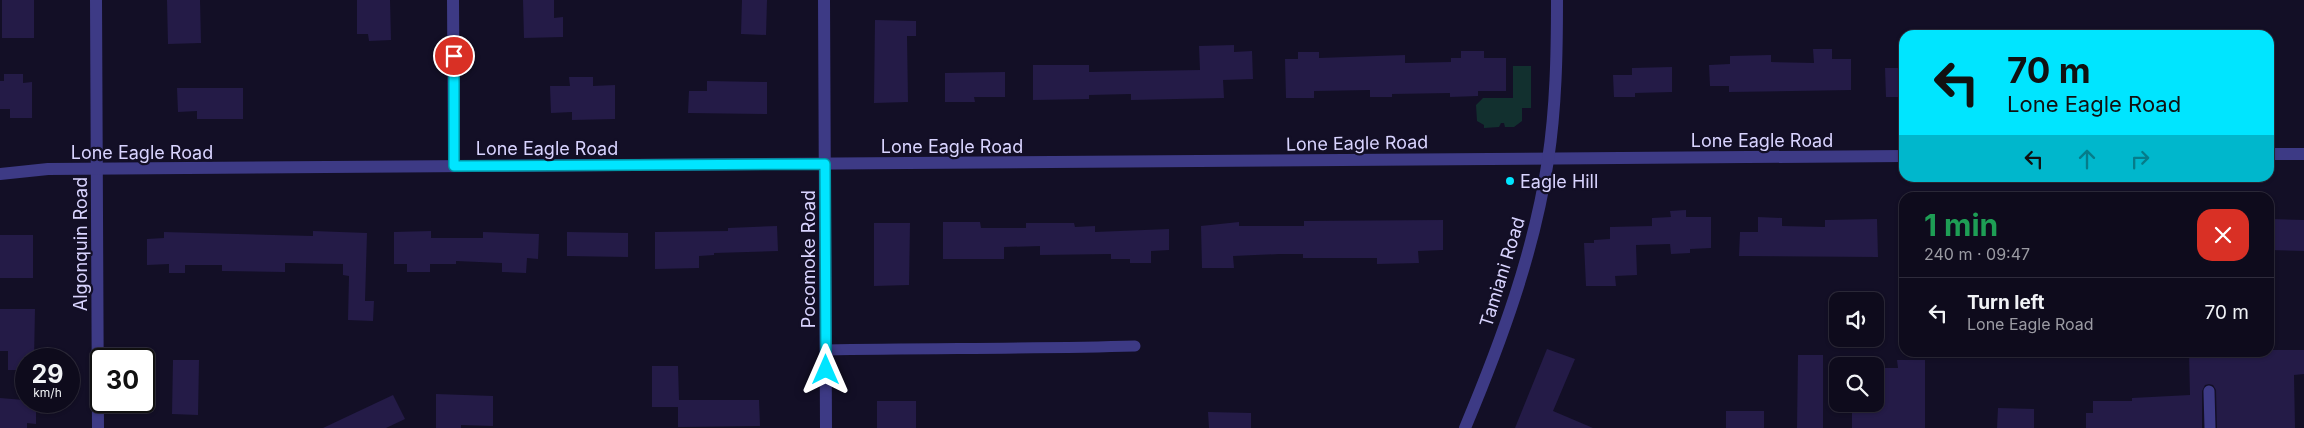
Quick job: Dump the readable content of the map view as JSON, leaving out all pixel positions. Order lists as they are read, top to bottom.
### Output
{
  "streets": {
    "street": [
      "Lone Eagle Road",
      "Algonquin Road",
      "Pocomoke Road",
      "Tamiani Road"
    ]
  },
  "crossings": [
    ["Lone Eagle Road", "Algonquin Road"],
    ["Lone Eagle Road", "Pocomoke Road"],
    ["Lone Eagle Road", "Tamiani Road"]
  ],
  "places": ["Eagle Hill"],
  "page": {
    "turn": ["70 m", "Lone Eagle Road"],
    "heading": ["1 min", "240 m · 09:47"],
    "list": [
      {
        "name": "Turn left",
        "note": "Lone Eagle Road",
        "value": "70 m"
      }
    ],
    "speed": "29 km/h",
    "limit": "30"
  }
}
